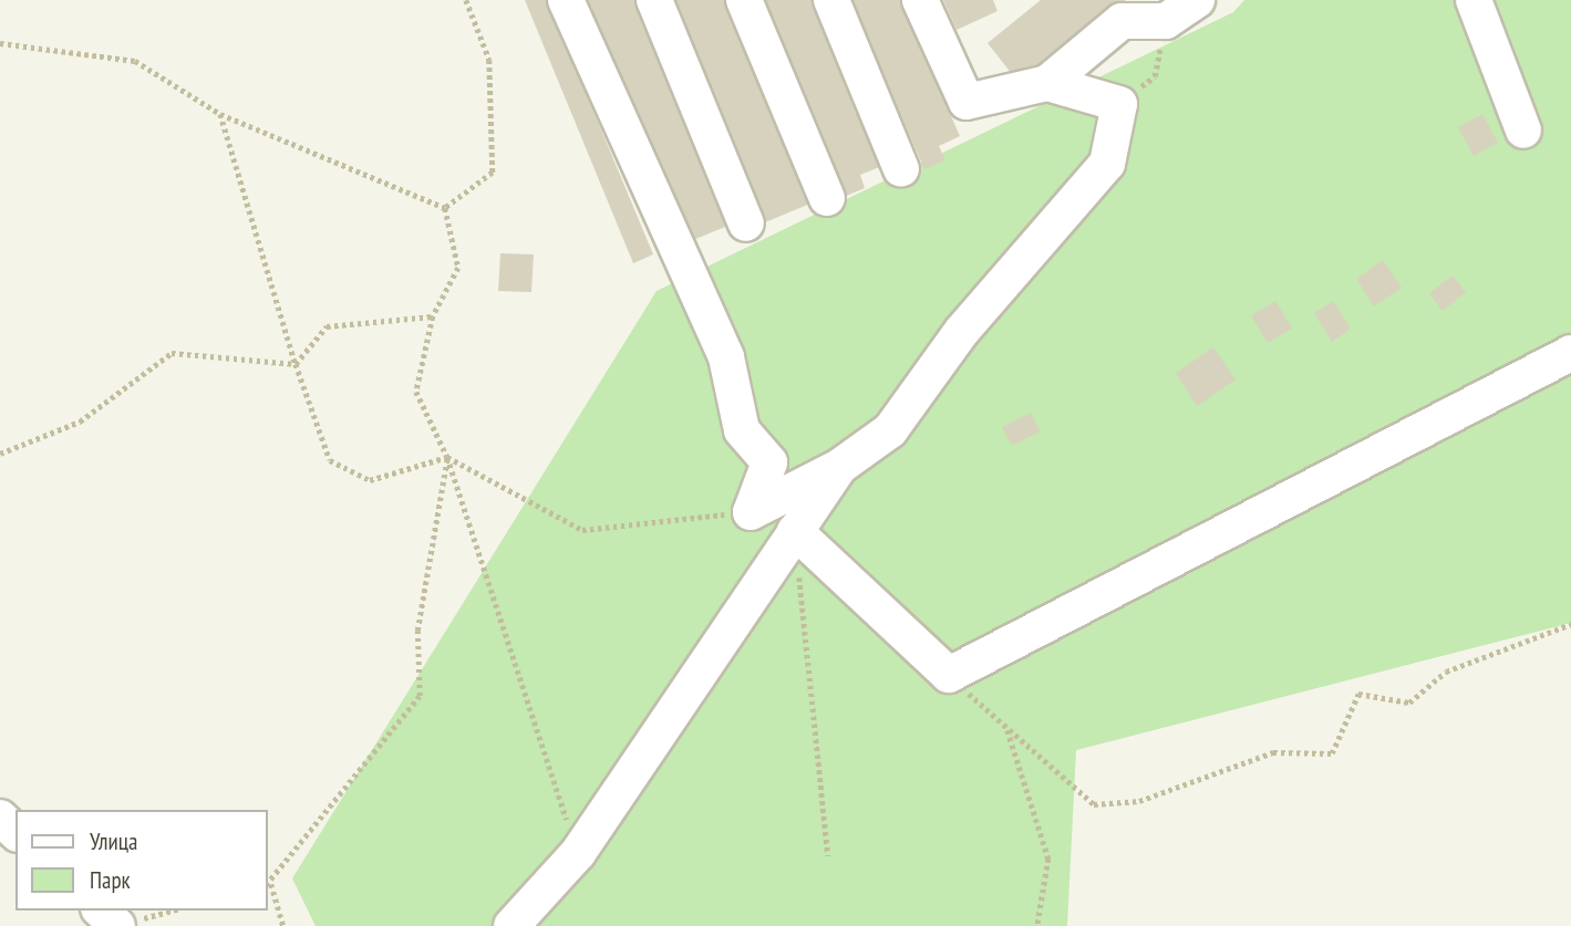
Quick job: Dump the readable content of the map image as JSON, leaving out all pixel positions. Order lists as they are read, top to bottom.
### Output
{
  "legend": ["Улица", "Парк"]
}
